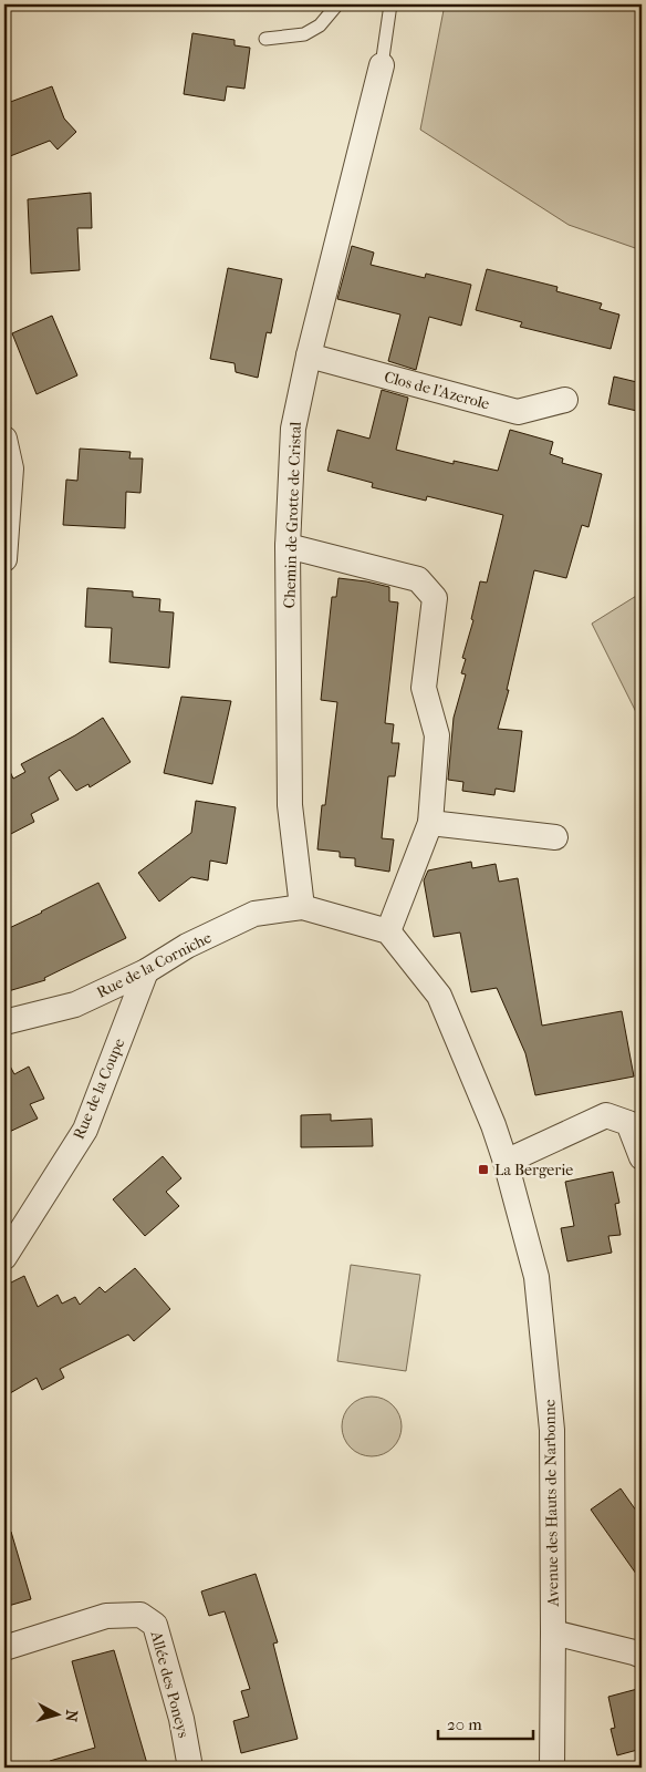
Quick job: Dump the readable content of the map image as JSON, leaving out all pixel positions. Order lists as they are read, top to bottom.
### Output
{
  "streets": {
    "street": [
      "Clos de l'Azerole",
      "Chemin de Grotte de Cristal",
      "Rue de la Corniche",
      "Rue de la Coupe",
      "Avenue des Hauts de Narbonne",
      "Allée des Poneys"
    ]
  },
  "crossings": [
    ["Clos de l'Azerole", "Chemin de Grotte de Cristal"],
    ["Chemin de Grotte de Cristal", "Rue de la Corniche"],
    ["Rue de la Corniche", "Rue de la Coupe"]
  ],
  "places": {
    "transit": ["La Bergerie"]
  },
  "scale_bar": "20 m",
  "north": "right"
}
